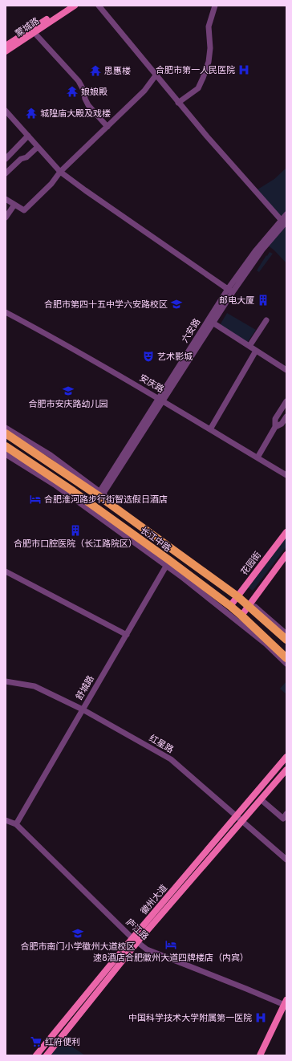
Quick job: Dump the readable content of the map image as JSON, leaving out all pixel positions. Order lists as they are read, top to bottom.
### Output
{
  "streets": {
    "highway": ["长江中路"],
    "main road": ["蒙城路", "花园街", "徽州大道"],
    "street": [
      "六安路",
      "安庆路",
      "舒城路",
      "红星路",
      "庐江路"
    ]
  },
  "crossings": [
    ["六安路", "安庆路"],
    ["六安路", "长江中路"],
    ["长江中路", "花园街"],
    ["长江中路", "舒城路"],
    ["舒城路", "红星路"],
    ["舒城路", "庐江路"],
    ["红星路", "徽州大道"],
    ["徽州大道", "庐江路"]
  ],
  "places": {
    "hospital": ["合肥市第一人民医院", "中国科学技术大学附属第一医院"],
    "temple": ["思惠楼", "娘娘殿", "城隍庙大殿及戏楼"],
    "building": ["邮电大厦", "合肥市口腔医院（长江路院区）"],
    "school or university": ["合肥市第四十五中学六安路校区", "合肥市安庆路幼儿园", "合肥市南门小学徽州大道校区"],
    "theatre": ["艺术影城"],
    "hotel": ["合肥淮河路步行街智选假日酒店", "速8酒店合肥徽州大道四牌楼店（内宾）"],
    "supermarket": ["红府便利"]
  }
}
